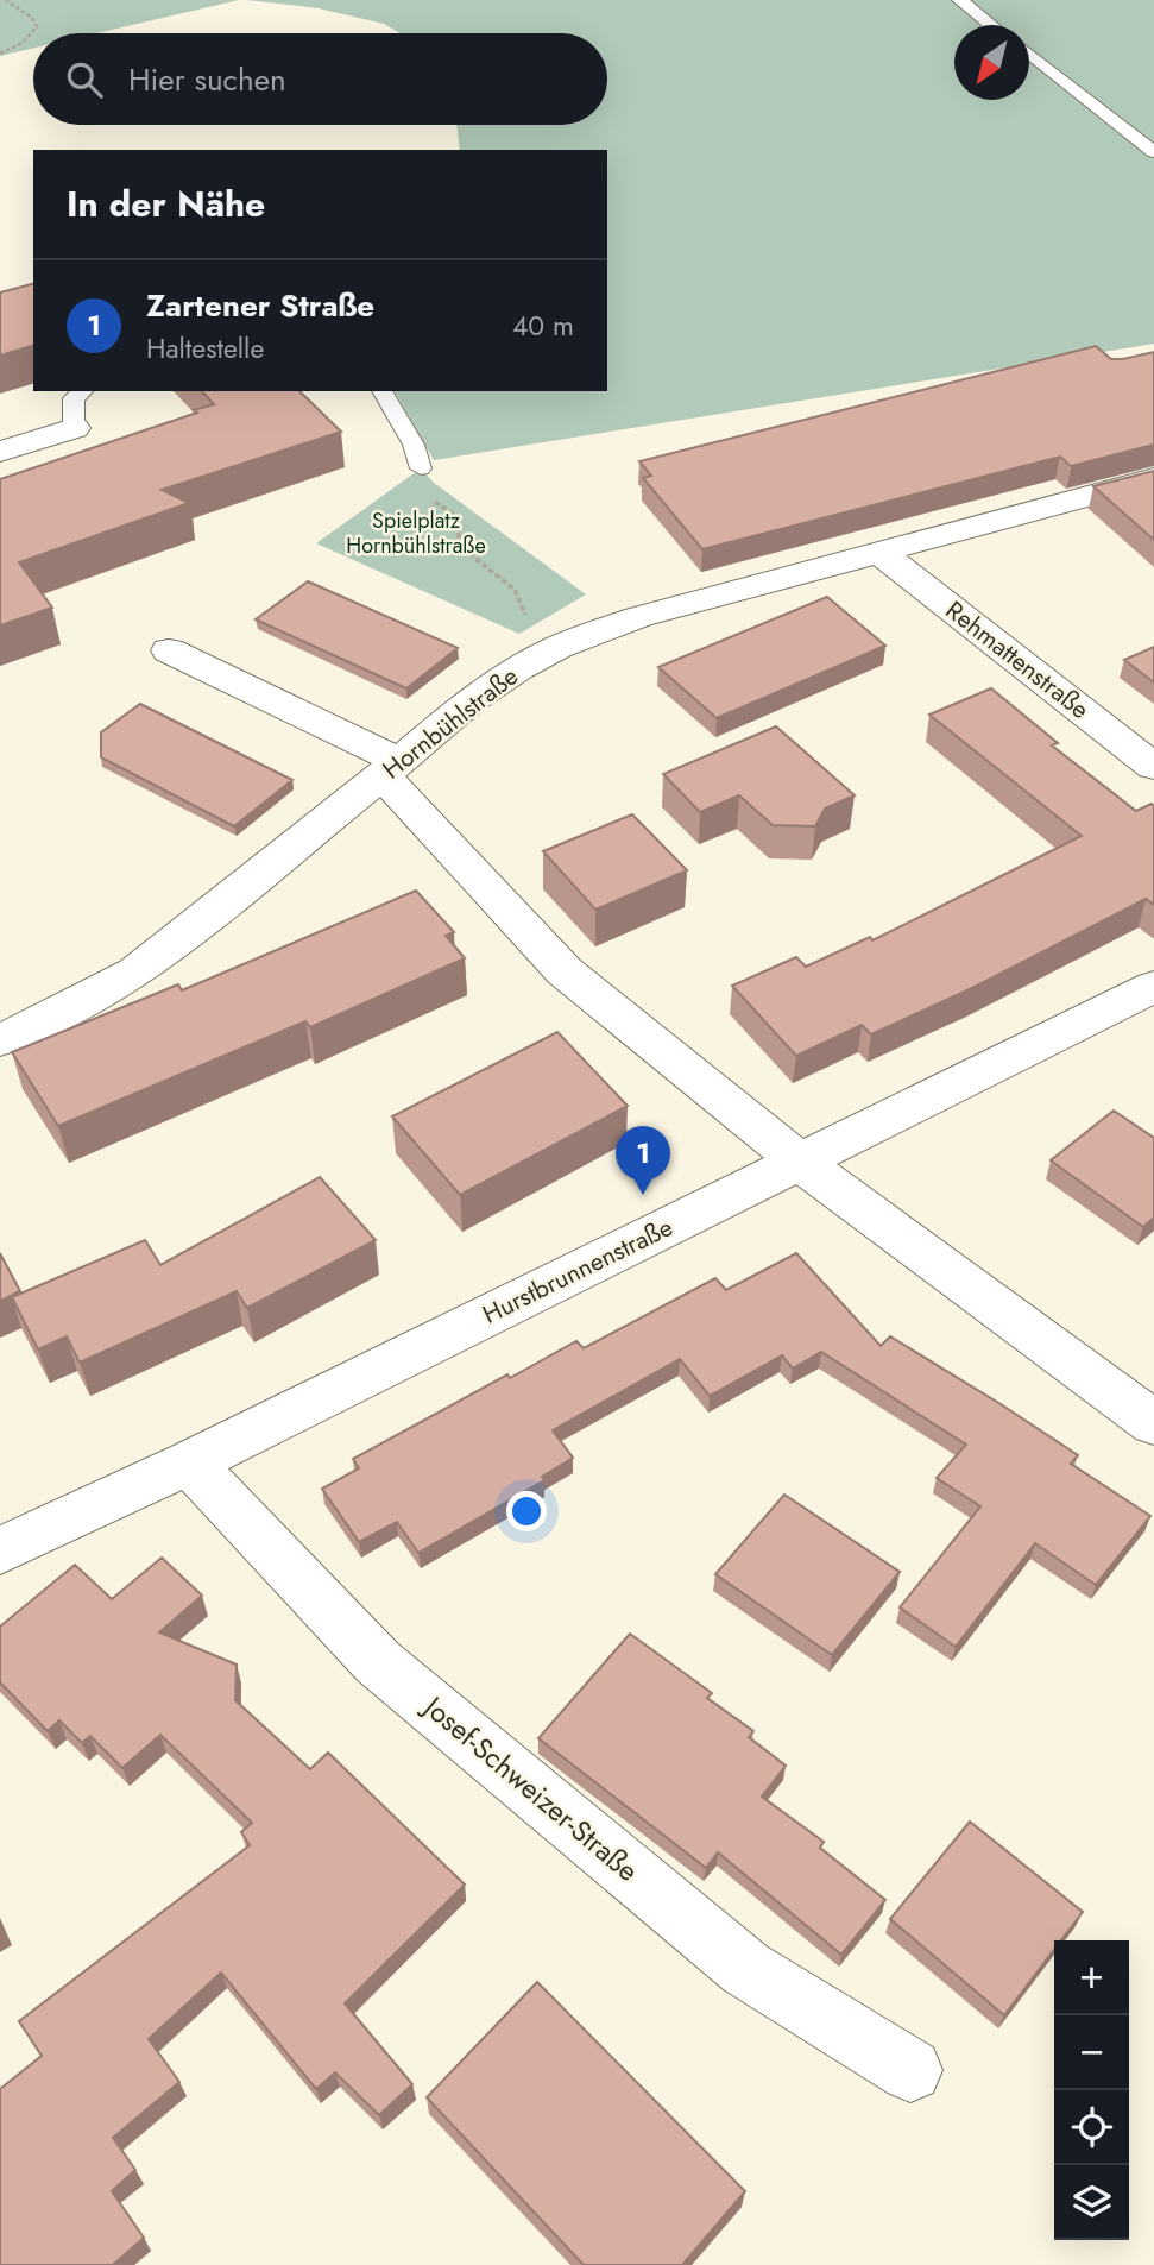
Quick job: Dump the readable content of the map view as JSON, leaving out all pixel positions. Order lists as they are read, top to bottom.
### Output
{
  "streets": {
    "street": [
      "Rehmattenstraße",
      "Hornbühlstraße",
      "Hurstbrunnenstraße",
      "Josef-Schweizer-Straße"
    ]
  },
  "crossings": [
    ["Rehmattenstraße", "Hornbühlstraße"],
    ["Hurstbrunnenstraße", "Josef-Schweizer-Straße"]
  ],
  "parks": ["Spielplatz Hornbühlstraße"],
  "north": "bottom left",
  "page": {
    "search": "Hier suchen",
    "heading": "In der Nähe",
    "list": [
      {
        "mark": "1",
        "name": "Zartener Straße",
        "note": "Haltestelle",
        "value": "40 m"
      }
    ],
    "pins": "1",
    "map_buttons": ["+", "−"]
  }
}
